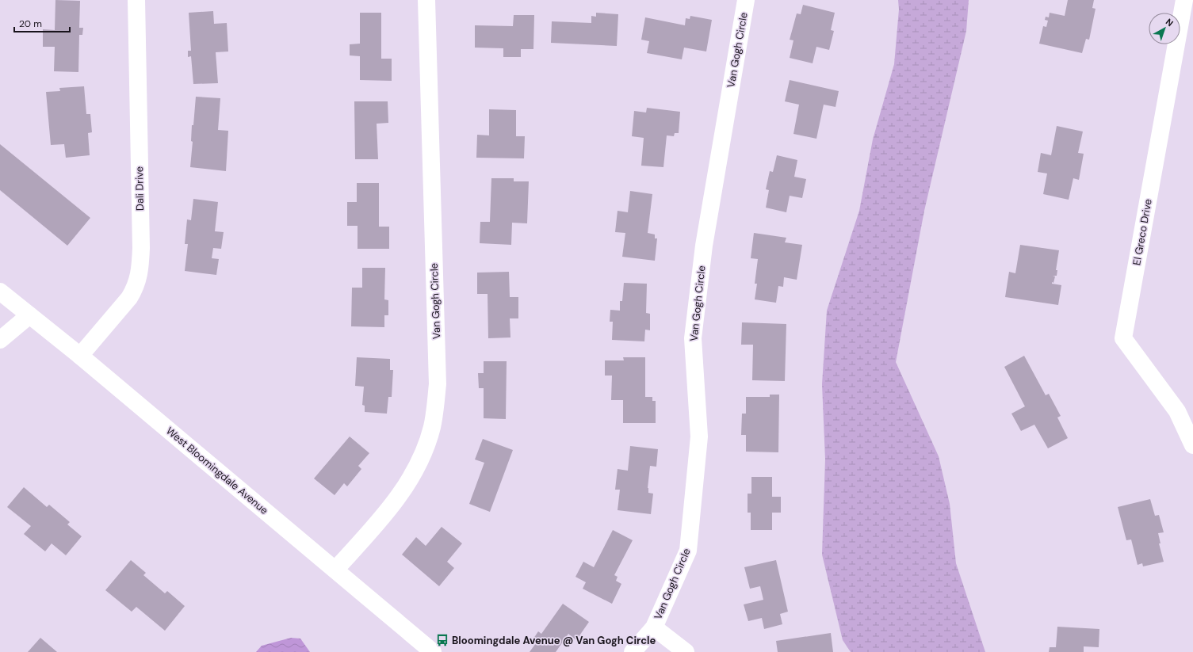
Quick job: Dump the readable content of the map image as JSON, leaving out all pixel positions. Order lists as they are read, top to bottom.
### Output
{
  "streets": {
    "street": [
      "Van Gogh Circle",
      "Dali Drive",
      "El Greco Drive",
      "West Bloomingdale Avenue"
    ]
  },
  "crossings": [
    ["Van Gogh Circle", "West Bloomingdale Avenue"],
    ["Dali Drive", "West Bloomingdale Avenue"]
  ],
  "places": {
    "bus stop": ["Bloomingdale Avenue @ Van Gogh Circle"]
  },
  "scale_bar": "20 m",
  "north": "top right"
}
